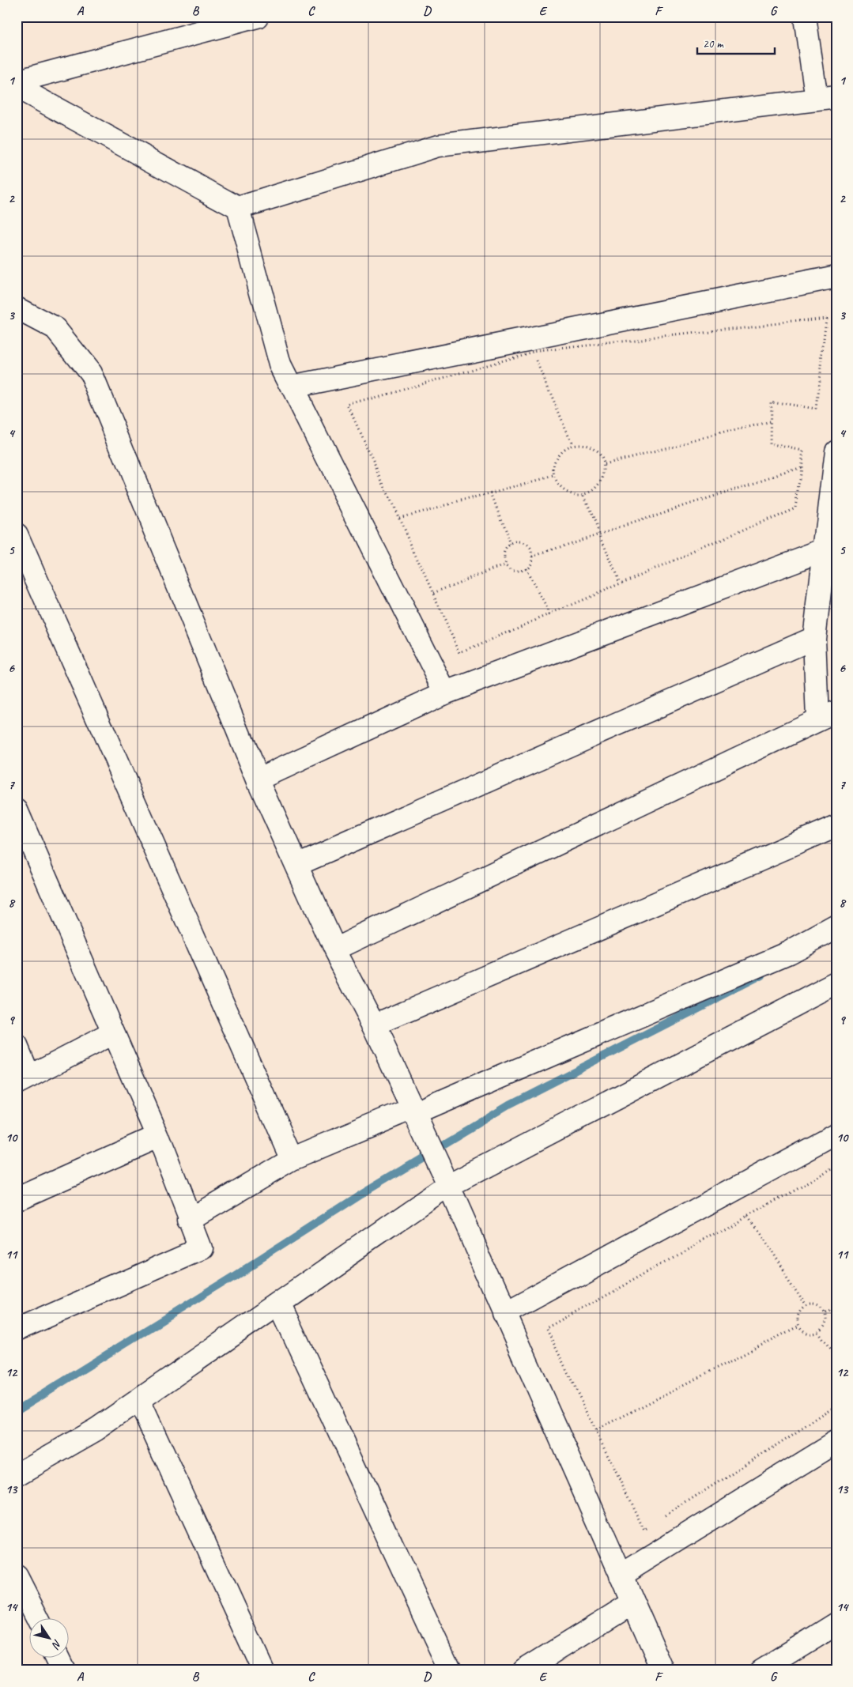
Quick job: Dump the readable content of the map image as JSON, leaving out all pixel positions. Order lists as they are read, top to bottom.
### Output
{
  "scale_bar": "20 m",
  "north": "bottom right",
  "grid": {
    "columns": [
      "A",
      "B",
      "C",
      "D",
      "E",
      "F",
      "G"
    ],
    "rows": [
      "1",
      "2",
      "3",
      "4",
      "5",
      "6",
      "7",
      "8",
      "9",
      "10",
      "11",
      "12",
      "13",
      "14"
    ]
  }
}
